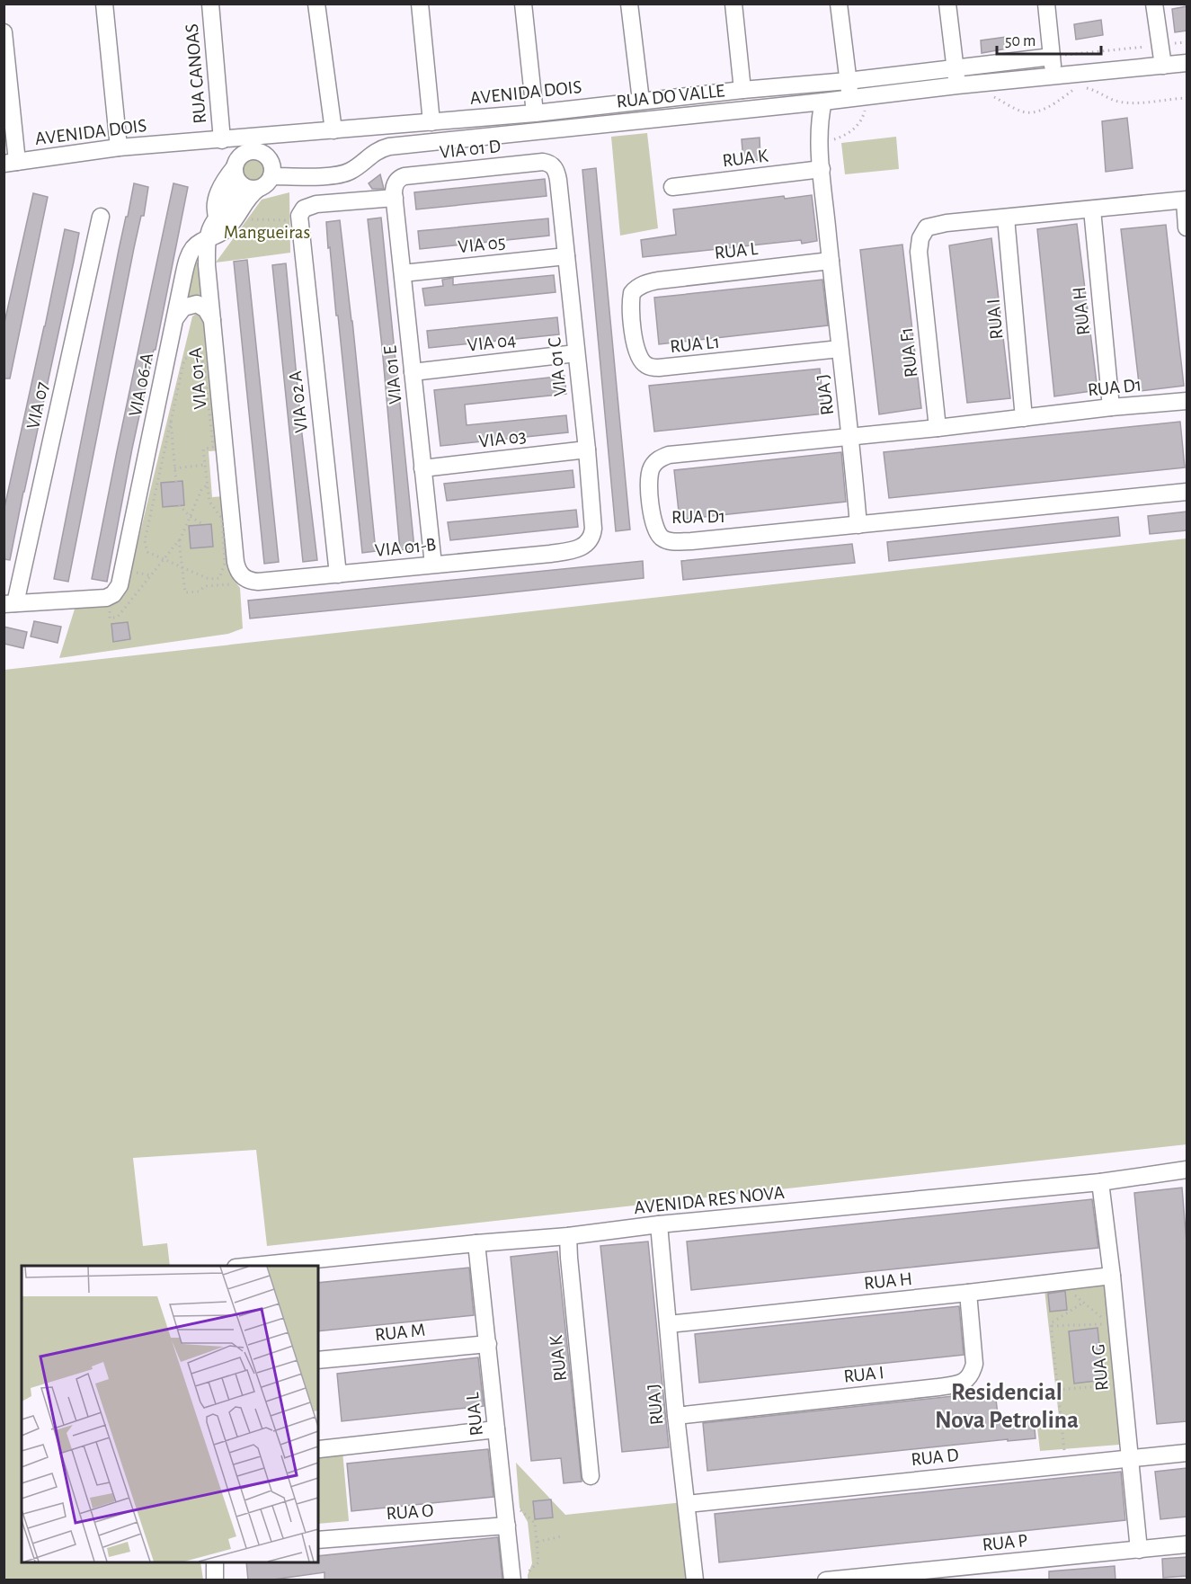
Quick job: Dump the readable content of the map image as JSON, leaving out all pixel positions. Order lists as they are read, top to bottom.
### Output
{
  "streets": {
    "street": [
      "RUA CANOAS",
      "AVENIDA DOIS",
      "RUA DO VALLE",
      "VIA 01 D",
      "RUA K",
      "VIA 05",
      "RUA L",
      "RUA H",
      "RUA I",
      "VIA 04",
      "RUA L1",
      "RUA F1",
      "VIA 01 C",
      "VIA 01 E",
      "VIA 01-A",
      "VIA 06-A",
      "RUA D1",
      "RUA J",
      "VIA 02 A",
      "VIA 07",
      "VIA 03",
      "VIA 01-B",
      "AVENIDA RES NOVA",
      "RUA M",
      "RUA G",
      "RUA D",
      "RUA O",
      "RUA P"
    ]
  },
  "crossings": [
    ["RUA CANOAS", "AVENIDA DOIS"],
    ["RUA DO VALLE", "VIA 06-A"],
    ["RUA DO VALLE", "RUA J"],
    ["VIA 01 D", "VIA 01 C"],
    ["VIA 01 D", "VIA 01 E"],
    ["RUA K", "RUA J"],
    ["RUA K", "AVENIDA RES NOVA"],
    ["VIA 05", "VIA 01 C"],
    ["VIA 05", "VIA 01 E"],
    ["RUA L", "RUA L1"],
    ["RUA L", "RUA J"],
    ["RUA L", "AVENIDA RES NOVA"],
    ["RUA L", "RUA M"],
    ["RUA L", "RUA O"],
    ["RUA H", "RUA I"],
    ["RUA H", "RUA D1"],
    ["RUA H", "RUA J"],
    ["RUA H", "RUA G"],
    ["RUA I", "RUA F1"],
    ["RUA I", "RUA D1"],
    ["RUA I", "RUA J"],
    ["VIA 04", "VIA 01 C"],
    ["VIA 04", "VIA 01 E"],
    ["RUA L1", "RUA J"],
    ["RUA F1", "RUA D1"],
    ["VIA 01 C", "VIA 03"],
    ["VIA 01 C", "VIA 01-B"],
    ["VIA 01 E", "VIA 03"],
    ["VIA 01 E", "VIA 01-B"],
    ["VIA 01-A", "VIA 06-A"],
    ["VIA 01-A", "VIA 01-B"],
    ["RUA D1", "RUA J"],
    ["RUA J", "AVENIDA RES NOVA"],
    ["RUA J", "RUA D"],
    ["VIA 02 A", "VIA 01-B"],
    ["AVENIDA RES NOVA", "RUA G"],
    ["RUA G", "RUA D"],
    ["RUA G", "RUA P"]
  ],
  "districts": ["Residencial Nova Petrolina"],
  "parks": ["Mangueiras"],
  "scale_bar": "50 m"
}
